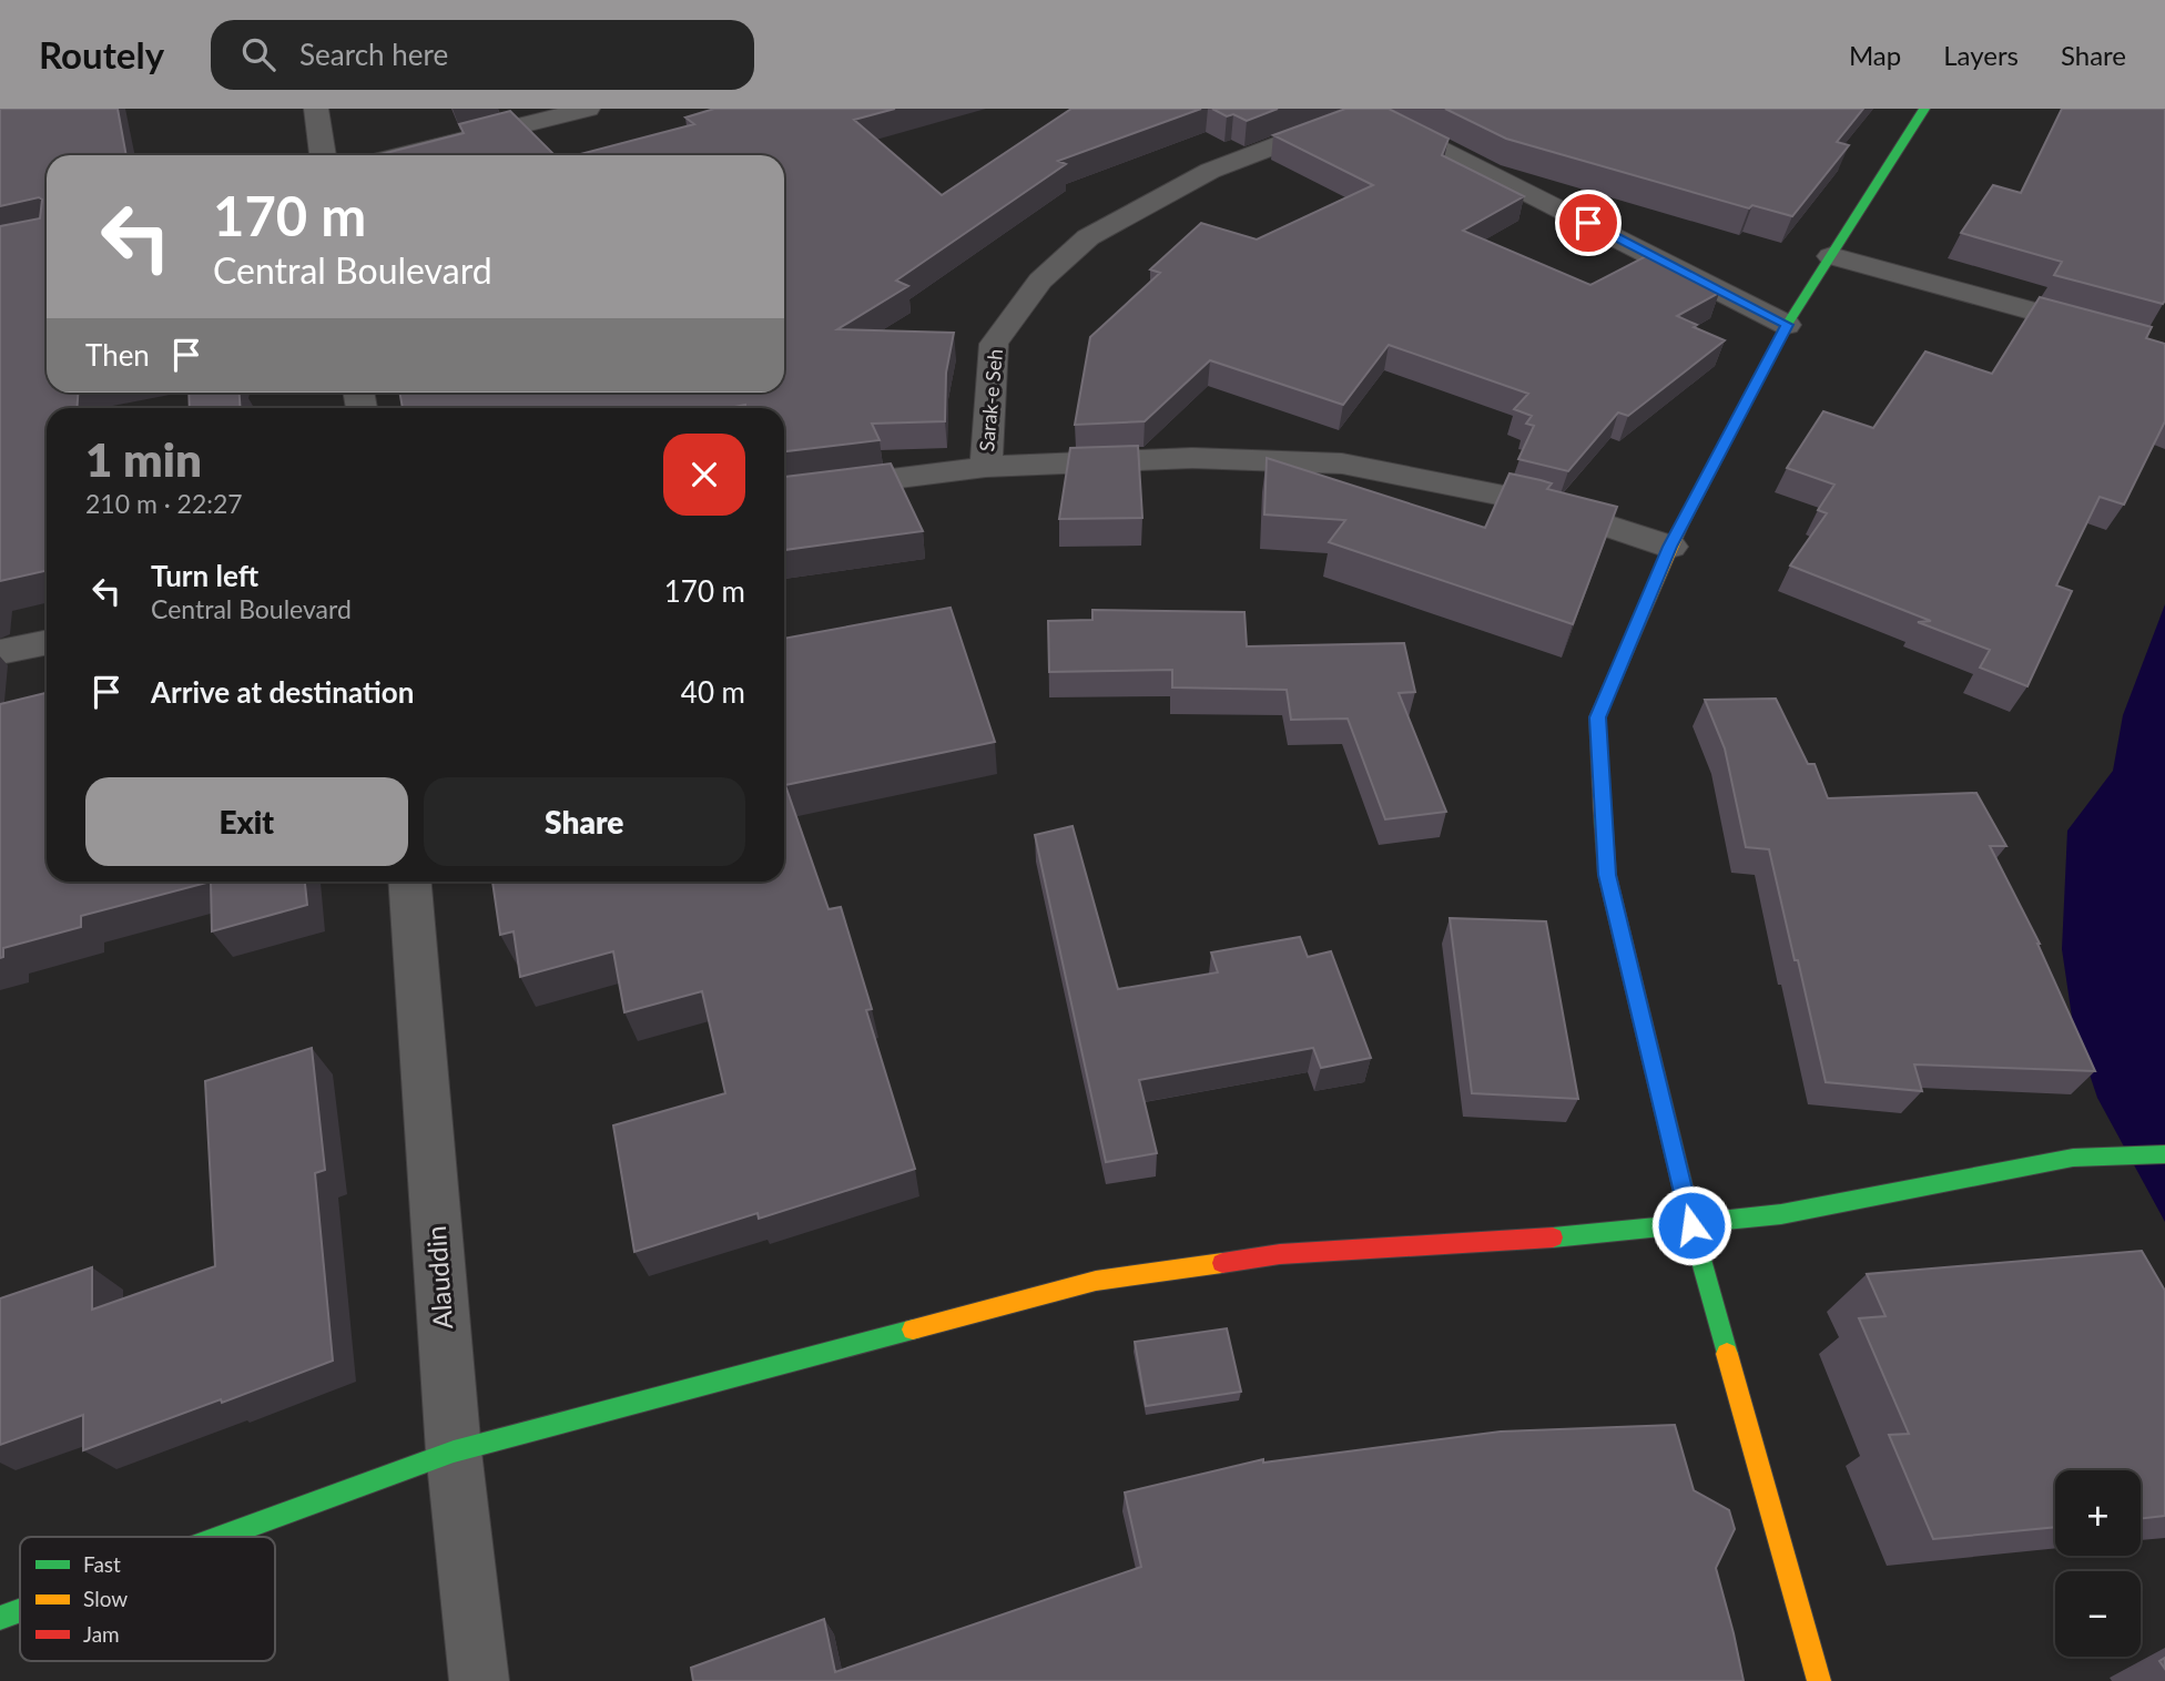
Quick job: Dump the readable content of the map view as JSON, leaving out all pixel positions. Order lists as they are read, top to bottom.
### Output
{
  "streets": {
    "street": ["Sarak-e Seh", "Alauddin"]
  },
  "legend": ["Fast", "Slow", "Jam"],
  "page": {
    "header": "Routely",
    "search": "Search here",
    "nav": ["Map", "Layers", "Share"],
    "turn": ["170 m", "Central Boulevard"],
    "then": "Then",
    "heading": ["1 min", "210 m · 22:27"],
    "list": [
      {
        "name": "Turn left",
        "note": "Central Boulevard",
        "value": "170 m"
      },
      {
        "name": "Arrive at destination",
        "value": "40 m"
      }
    ],
    "buttons": ["Exit", "Share"],
    "map_buttons": ["+", "−"]
  }
}
